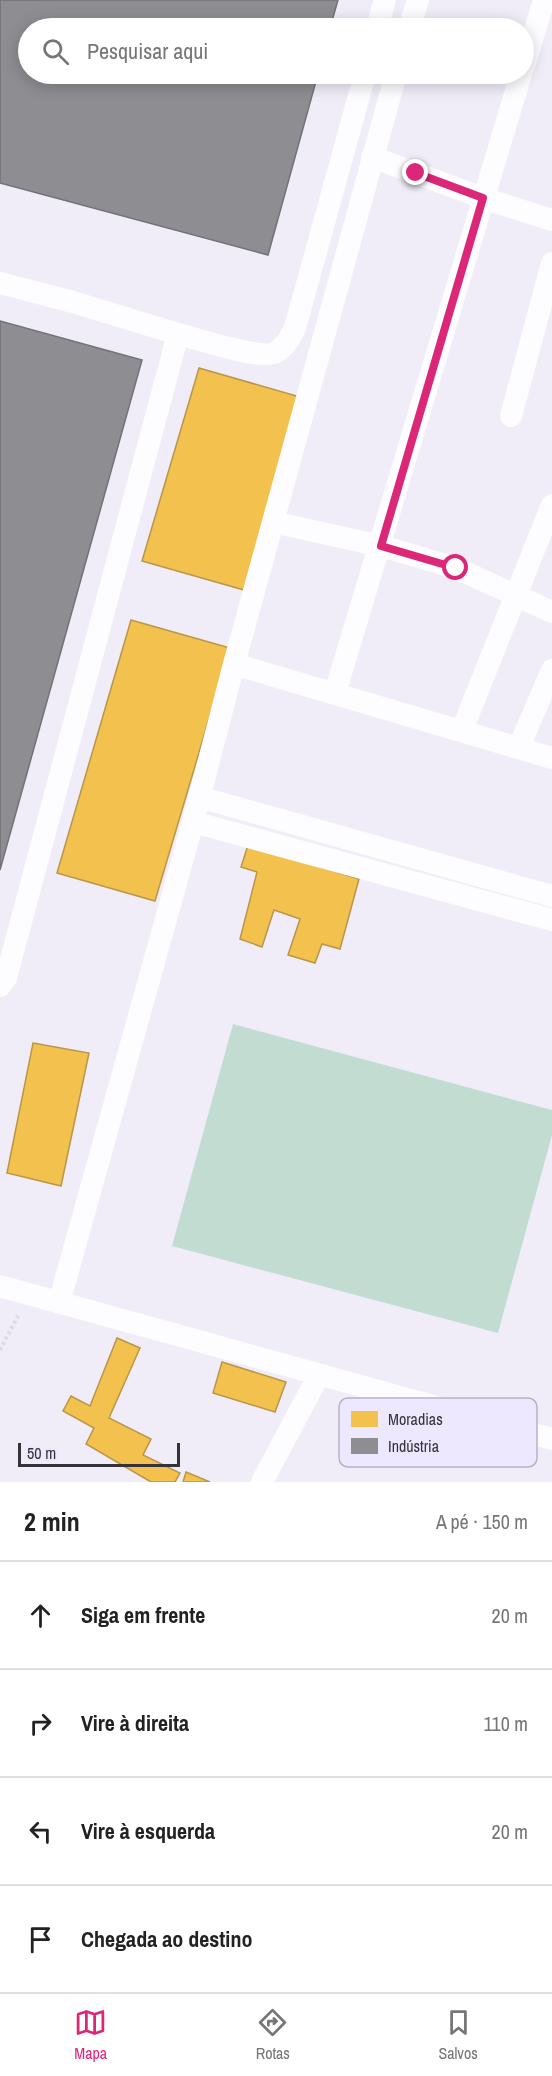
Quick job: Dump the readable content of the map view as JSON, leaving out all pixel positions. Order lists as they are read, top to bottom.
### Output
{
  "legend": ["Moradias", "Indústria"],
  "scale_bar": "50 m",
  "page": {
    "search": "Pesquisar aqui",
    "scale": "50 m",
    "heading": ["2 min", "A pé · 150 m"],
    "list": [
      ["Siga em frente", "20 m"],
      ["Vire à direita", "110 m"],
      ["Vire à esquerda", "20 m"],
      "Chegada ao destino"
    ],
    "nav": ["Mapa", "Rotas", "Salvos"]
  }
}
